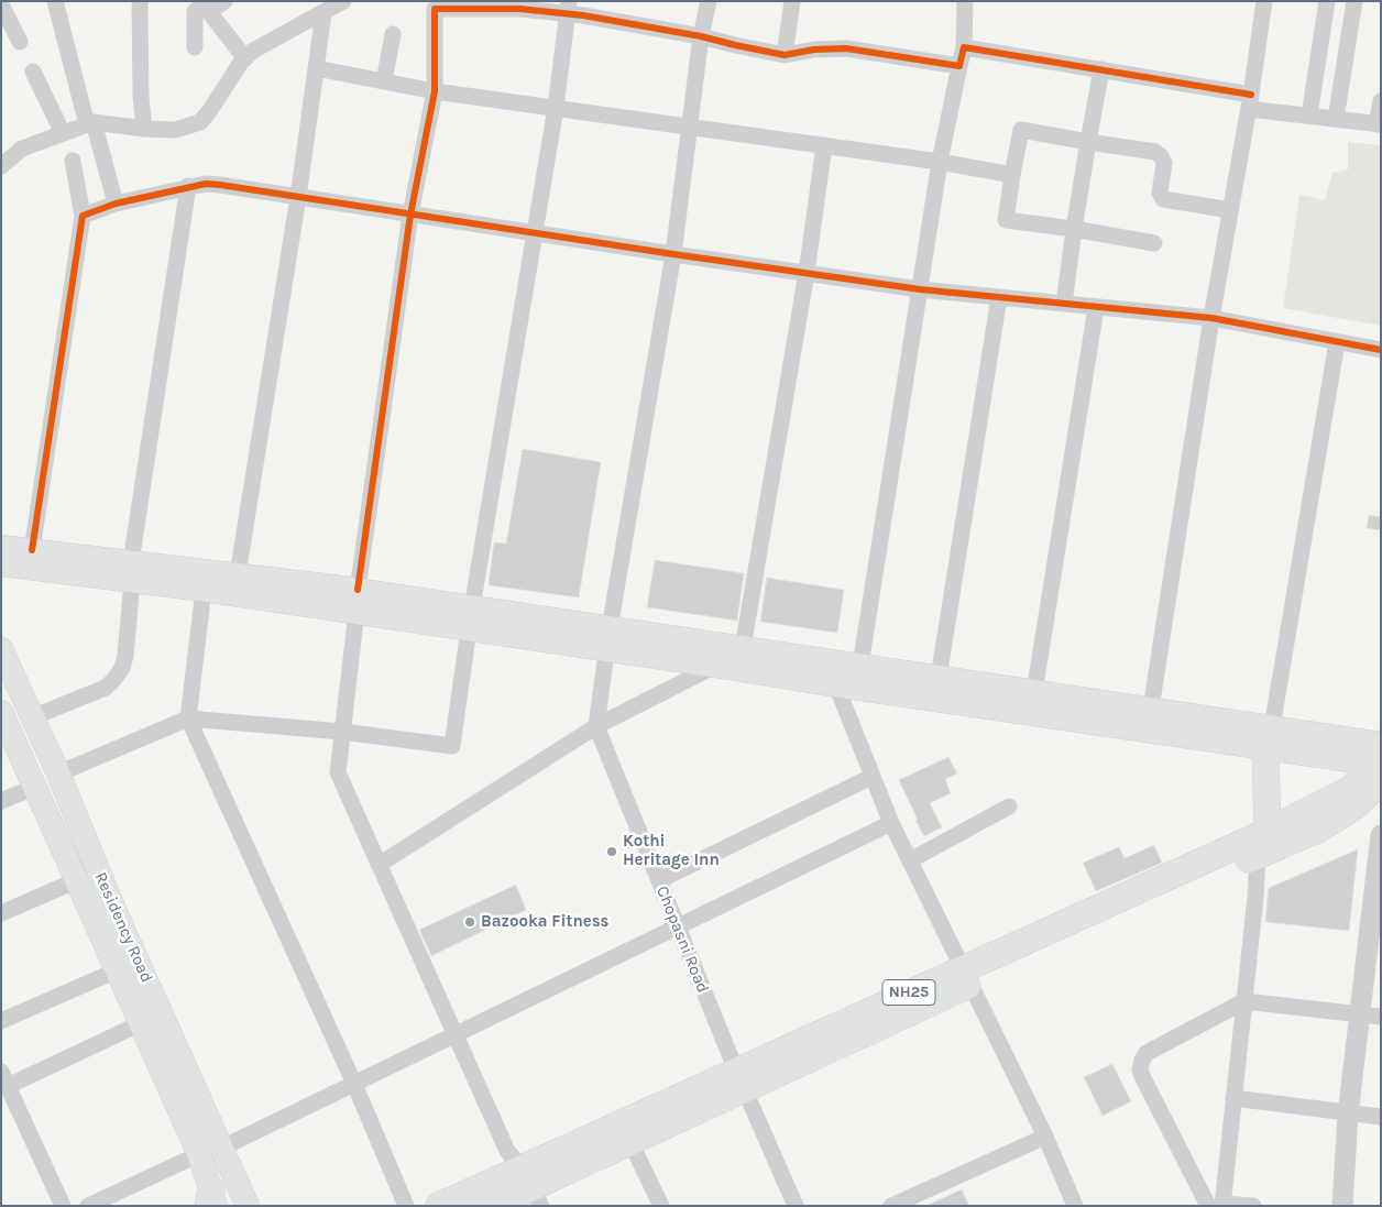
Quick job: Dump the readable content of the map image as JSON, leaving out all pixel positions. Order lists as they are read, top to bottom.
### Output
{
  "streets": {
    "main road": ["Residency Road", "NH25"],
    "street": ["Chopasni Road"]
  },
  "crossings": [
    ["Chopasni Road", "NH25"]
  ],
  "places": ["Kothi Heritage Inn", "Bazooka Fitness"]
}
